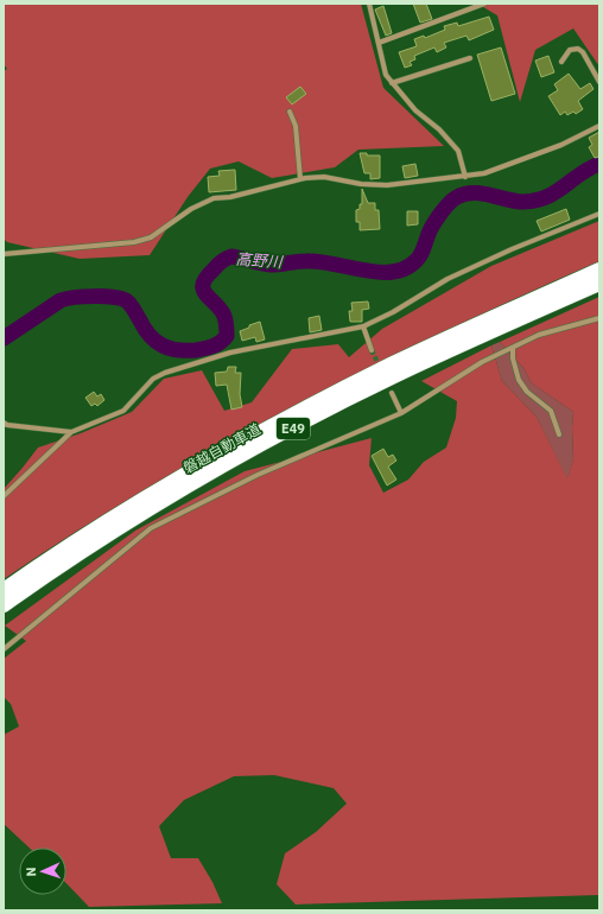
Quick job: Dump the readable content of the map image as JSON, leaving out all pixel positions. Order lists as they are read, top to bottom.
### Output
{
  "streets": {
    "highway": ["E49", "磐越自動車道"]
  },
  "water": ["高野川"],
  "north": "left"
}
